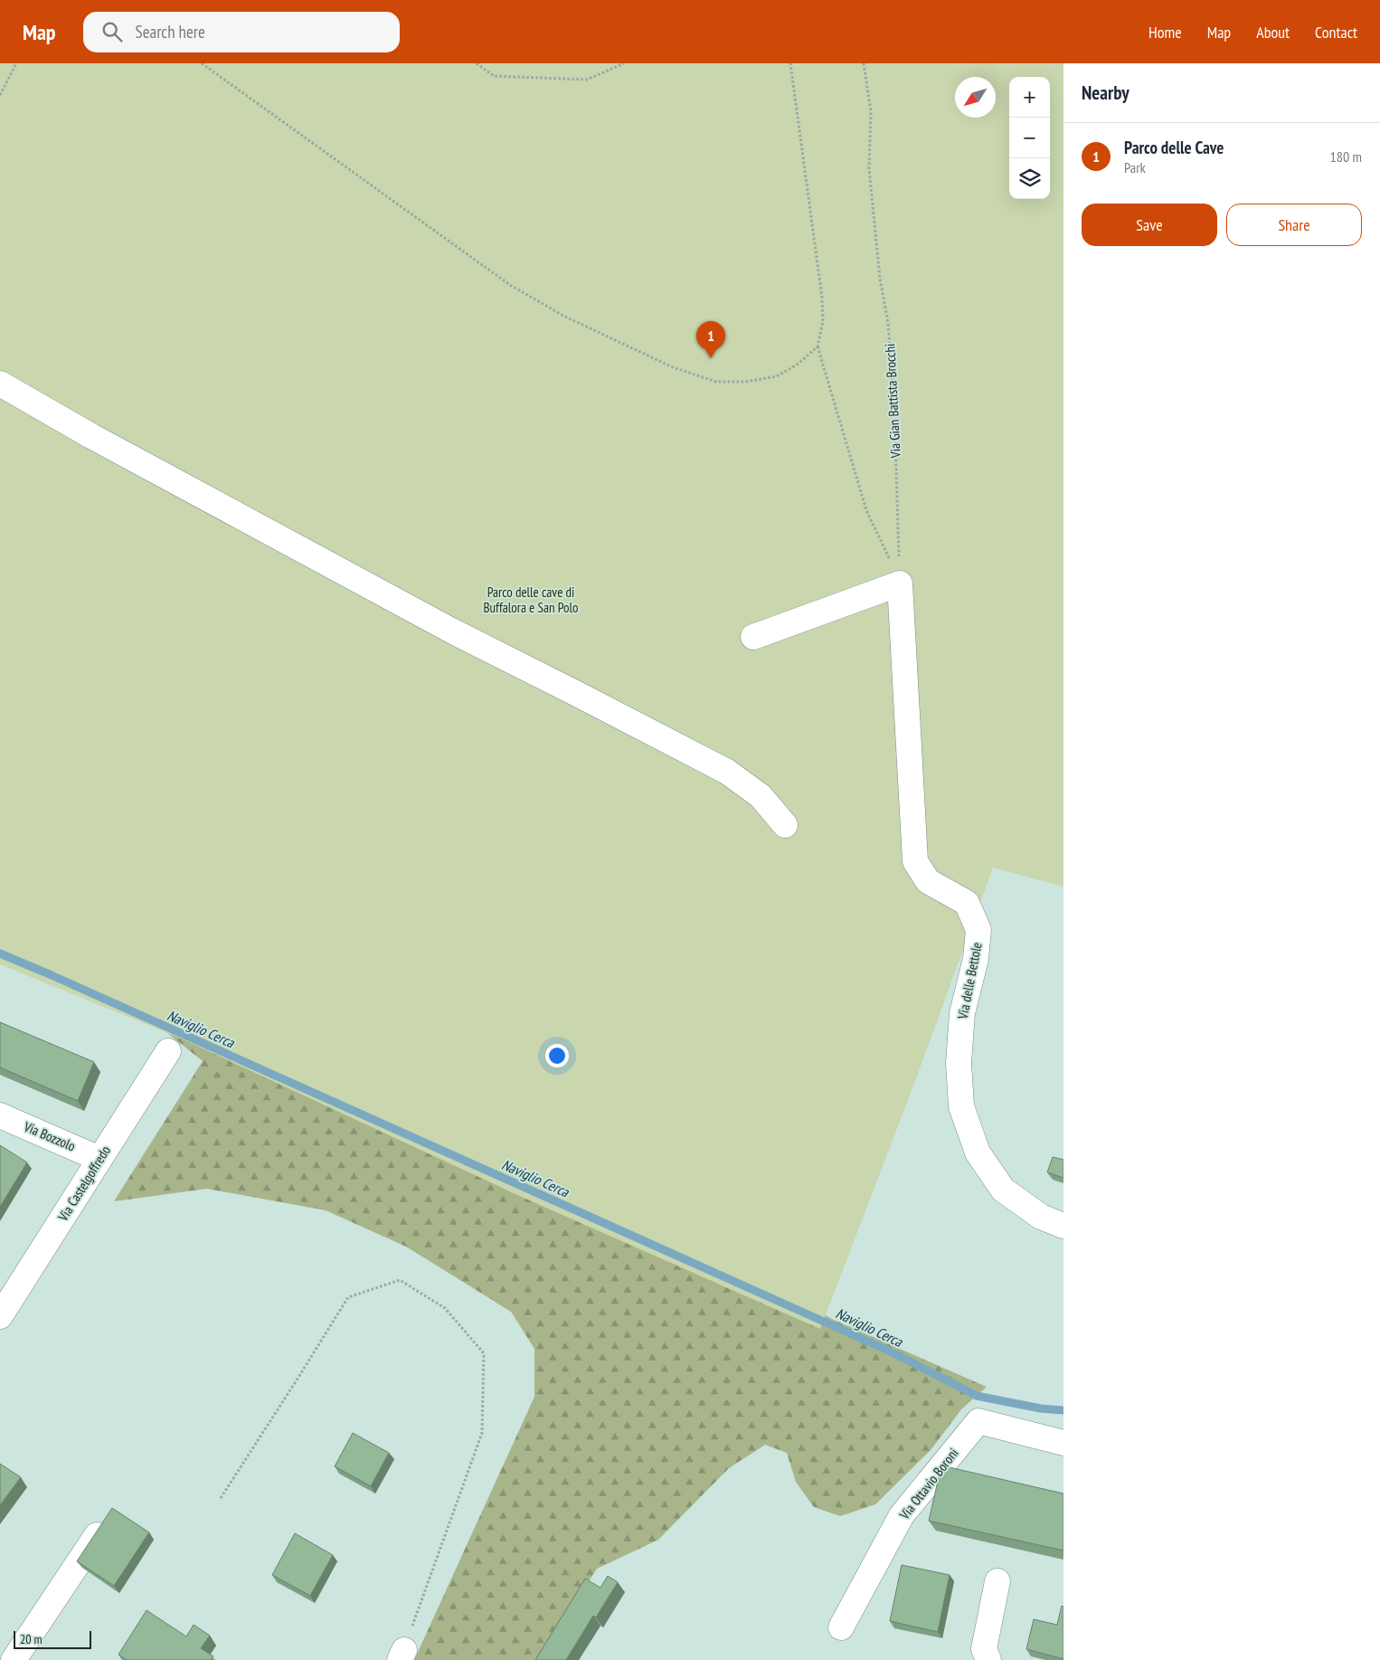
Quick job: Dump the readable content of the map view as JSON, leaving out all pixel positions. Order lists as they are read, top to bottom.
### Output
{
  "streets": {
    "street": [
      "Via delle Bettole",
      "Via Bozzolo",
      "Via Castelgoffredo",
      "Via Ottavio Boroni"
    ],
    "path": ["Via Gian Battista Brocchi"]
  },
  "crossings": [
    ["Via Gian Battista Brocchi", "Via delle Bettole"],
    ["Via Bozzolo", "Via Castelgoffredo"]
  ],
  "water": ["Naviglio Cerca"],
  "parks": ["Parco delle cave di Buffalora e San Polo"],
  "scale_bar": "20 m",
  "north": "bottom left",
  "page": {
    "header": "Map",
    "search": "Search here",
    "nav": [
      "Home",
      "Map",
      "About",
      "Contact"
    ],
    "heading": "Nearby",
    "map_buttons": ["+", "−"],
    "list": [
      {
        "mark": "1",
        "name": "Parco delle Cave",
        "note": "Park",
        "value": "180 m"
      }
    ],
    "buttons": ["Save", "Share"],
    "pins": "1",
    "scale": "20 m"
  }
}
